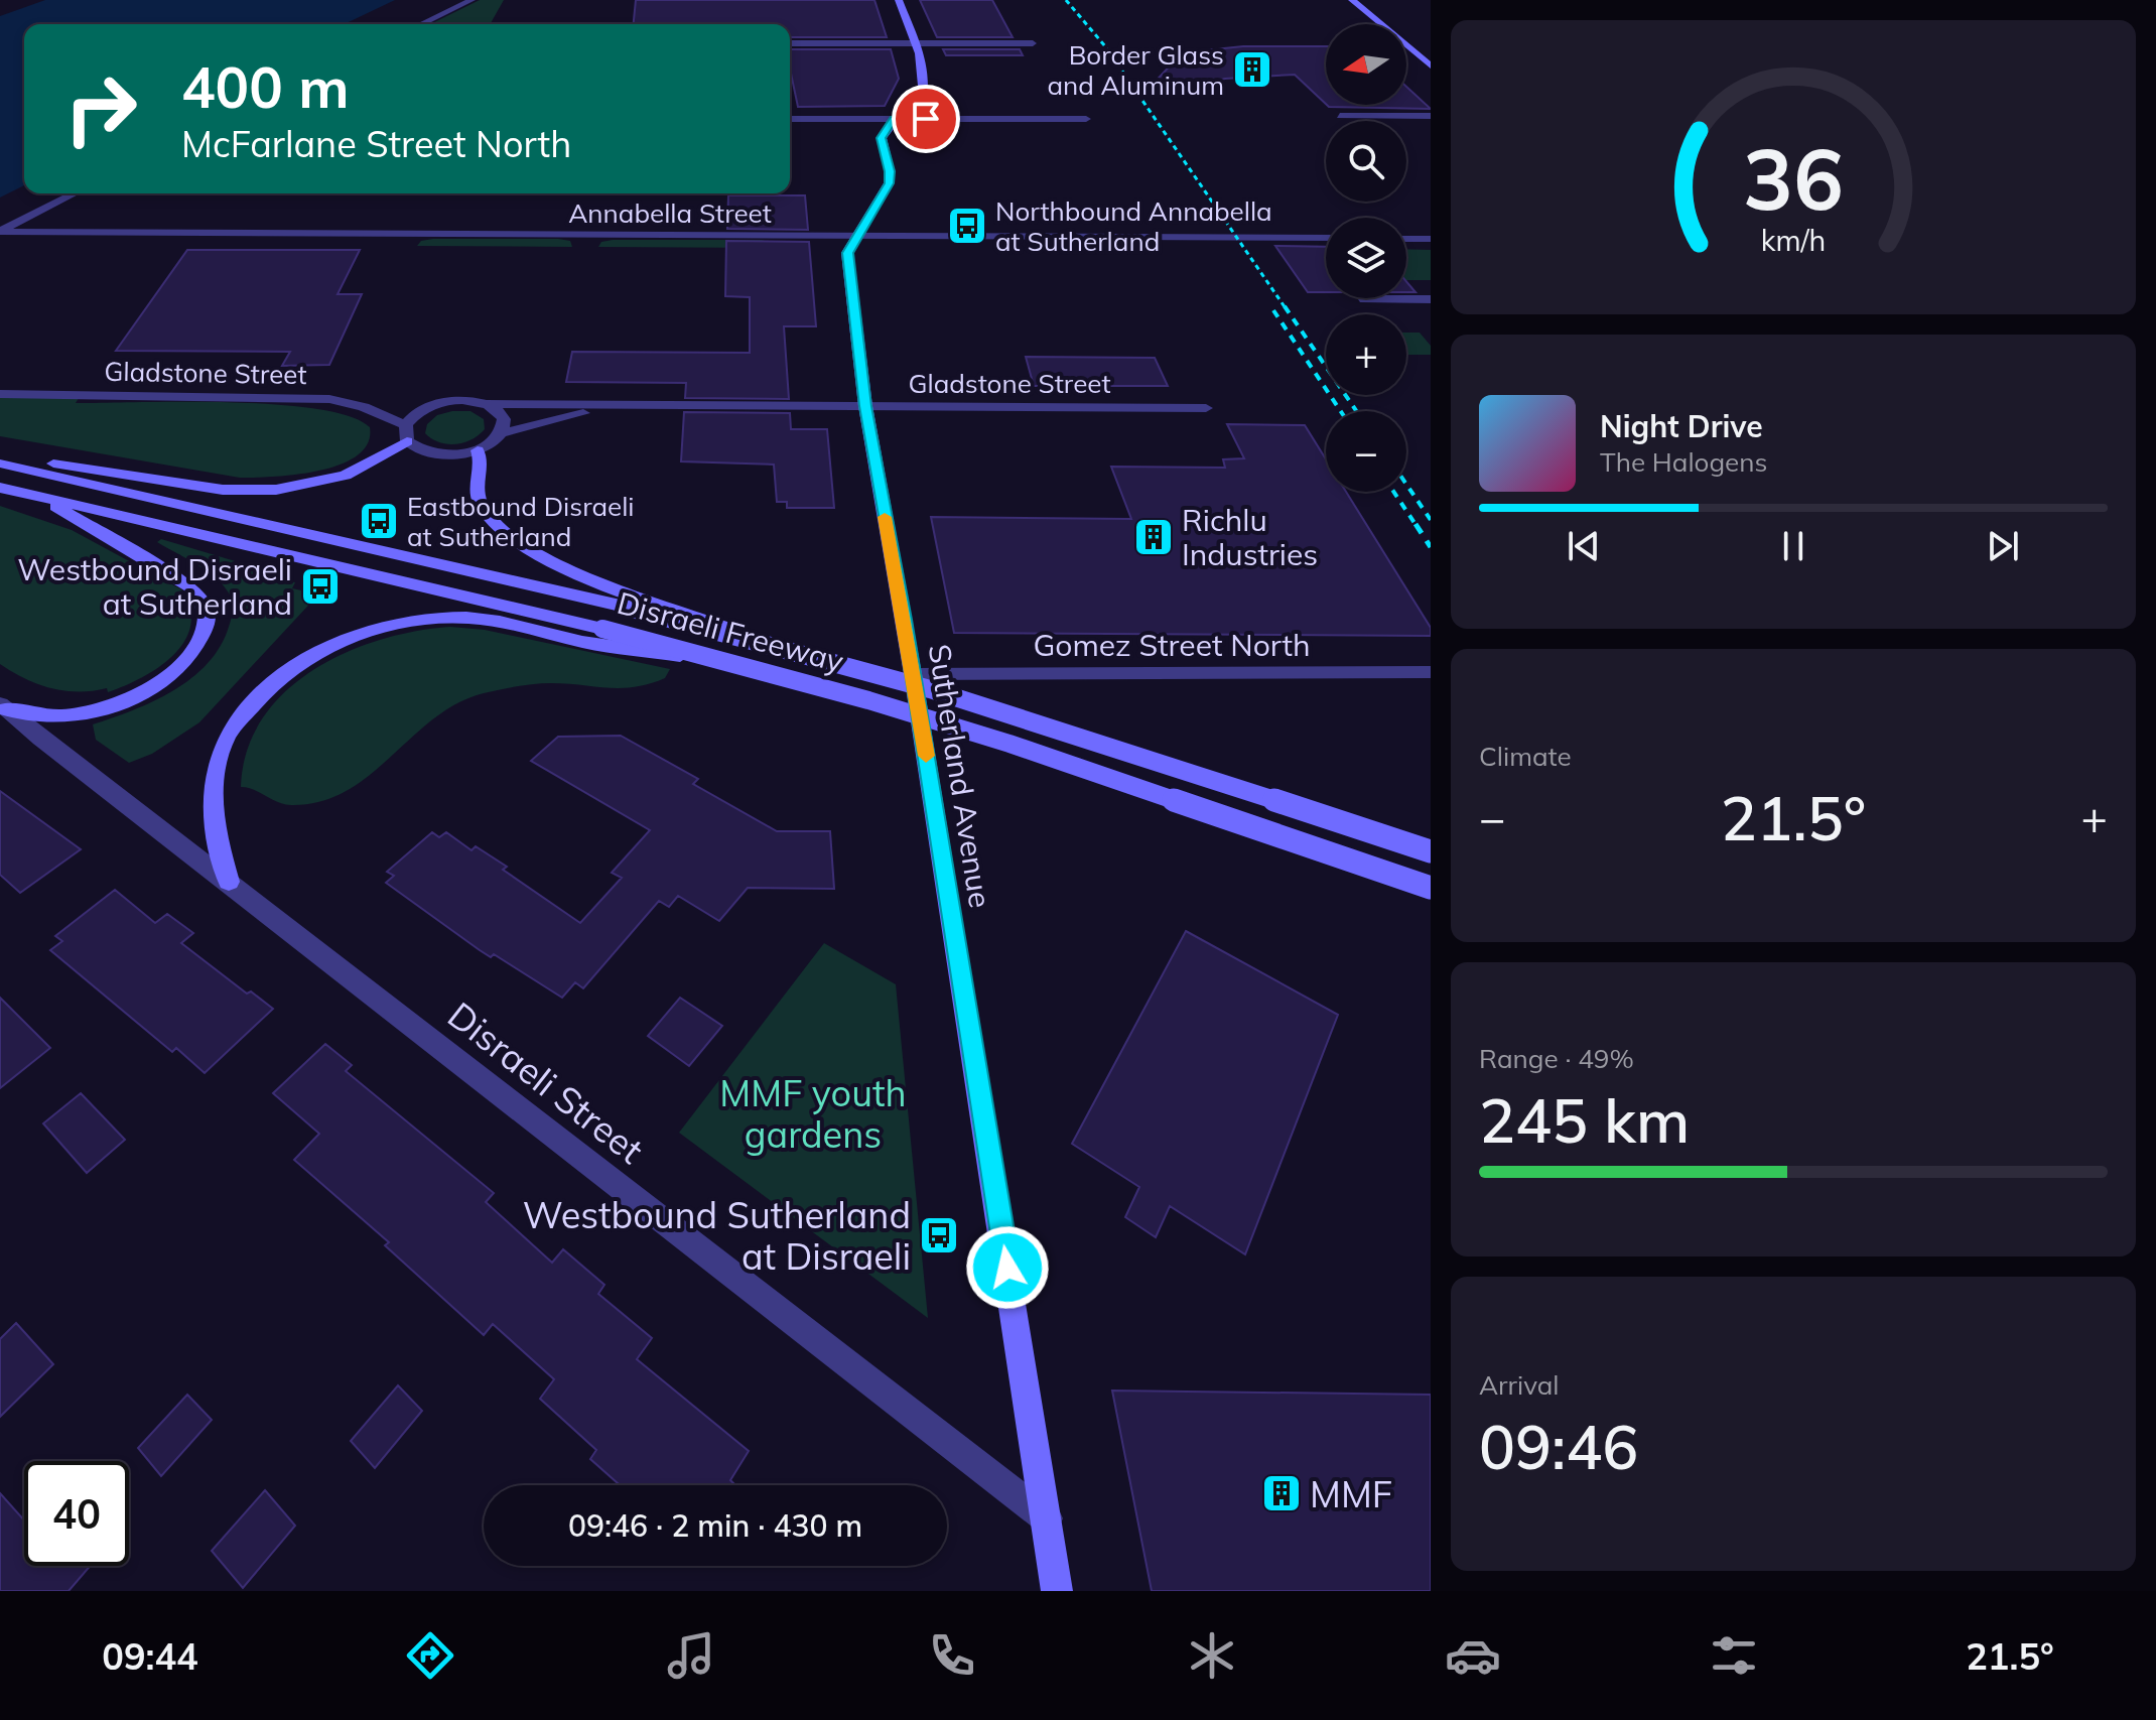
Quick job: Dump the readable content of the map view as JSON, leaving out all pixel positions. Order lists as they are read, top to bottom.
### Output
{
  "streets": {
    "main road": ["Disraeli Freeway", "Sutherland Avenue"],
    "street": [
      "Annabella Street",
      "Gladstone Street",
      "Gomez Street North",
      "Disraeli Street"
    ]
  },
  "crossings": [
    ["Annabella Street", "Sutherland Avenue"],
    ["Gladstone Street", "Sutherland Avenue"],
    ["Gomez Street North", "Sutherland Avenue"],
    ["Sutherland Avenue", "Disraeli Street"]
  ],
  "parks": ["MMF youth gardens"],
  "places": {
    "building": ["Border Glass and Aluminum", "Richlu Industries", "MMF"],
    "bus stop": [
      "Northbound Annabella at Sutherland",
      "Eastbound Disraeli at Sutherland",
      "Westbound Disraeli at Sutherland",
      "Westbound Sutherland at Disraeli"
    ]
  },
  "north": "left",
  "page": {
    "map_buttons": ["+", "−"],
    "turn": ["400 m", "McFarlane Street North"],
    "song": ["Night Drive", "The Halogens"],
    "tile": [
      "Climate",
      ["Range · 49%", "245 km"],
      ["Arrival", "09:46"]
    ],
    "heat": ["−", "21.5°", "+"],
    "limit": "40",
    "trip": "09:46 · 2 min · 430 m",
    "tabs": ["09:44", "21.5°"],
    "gauge": ["36", "km/h"]
  }
}
